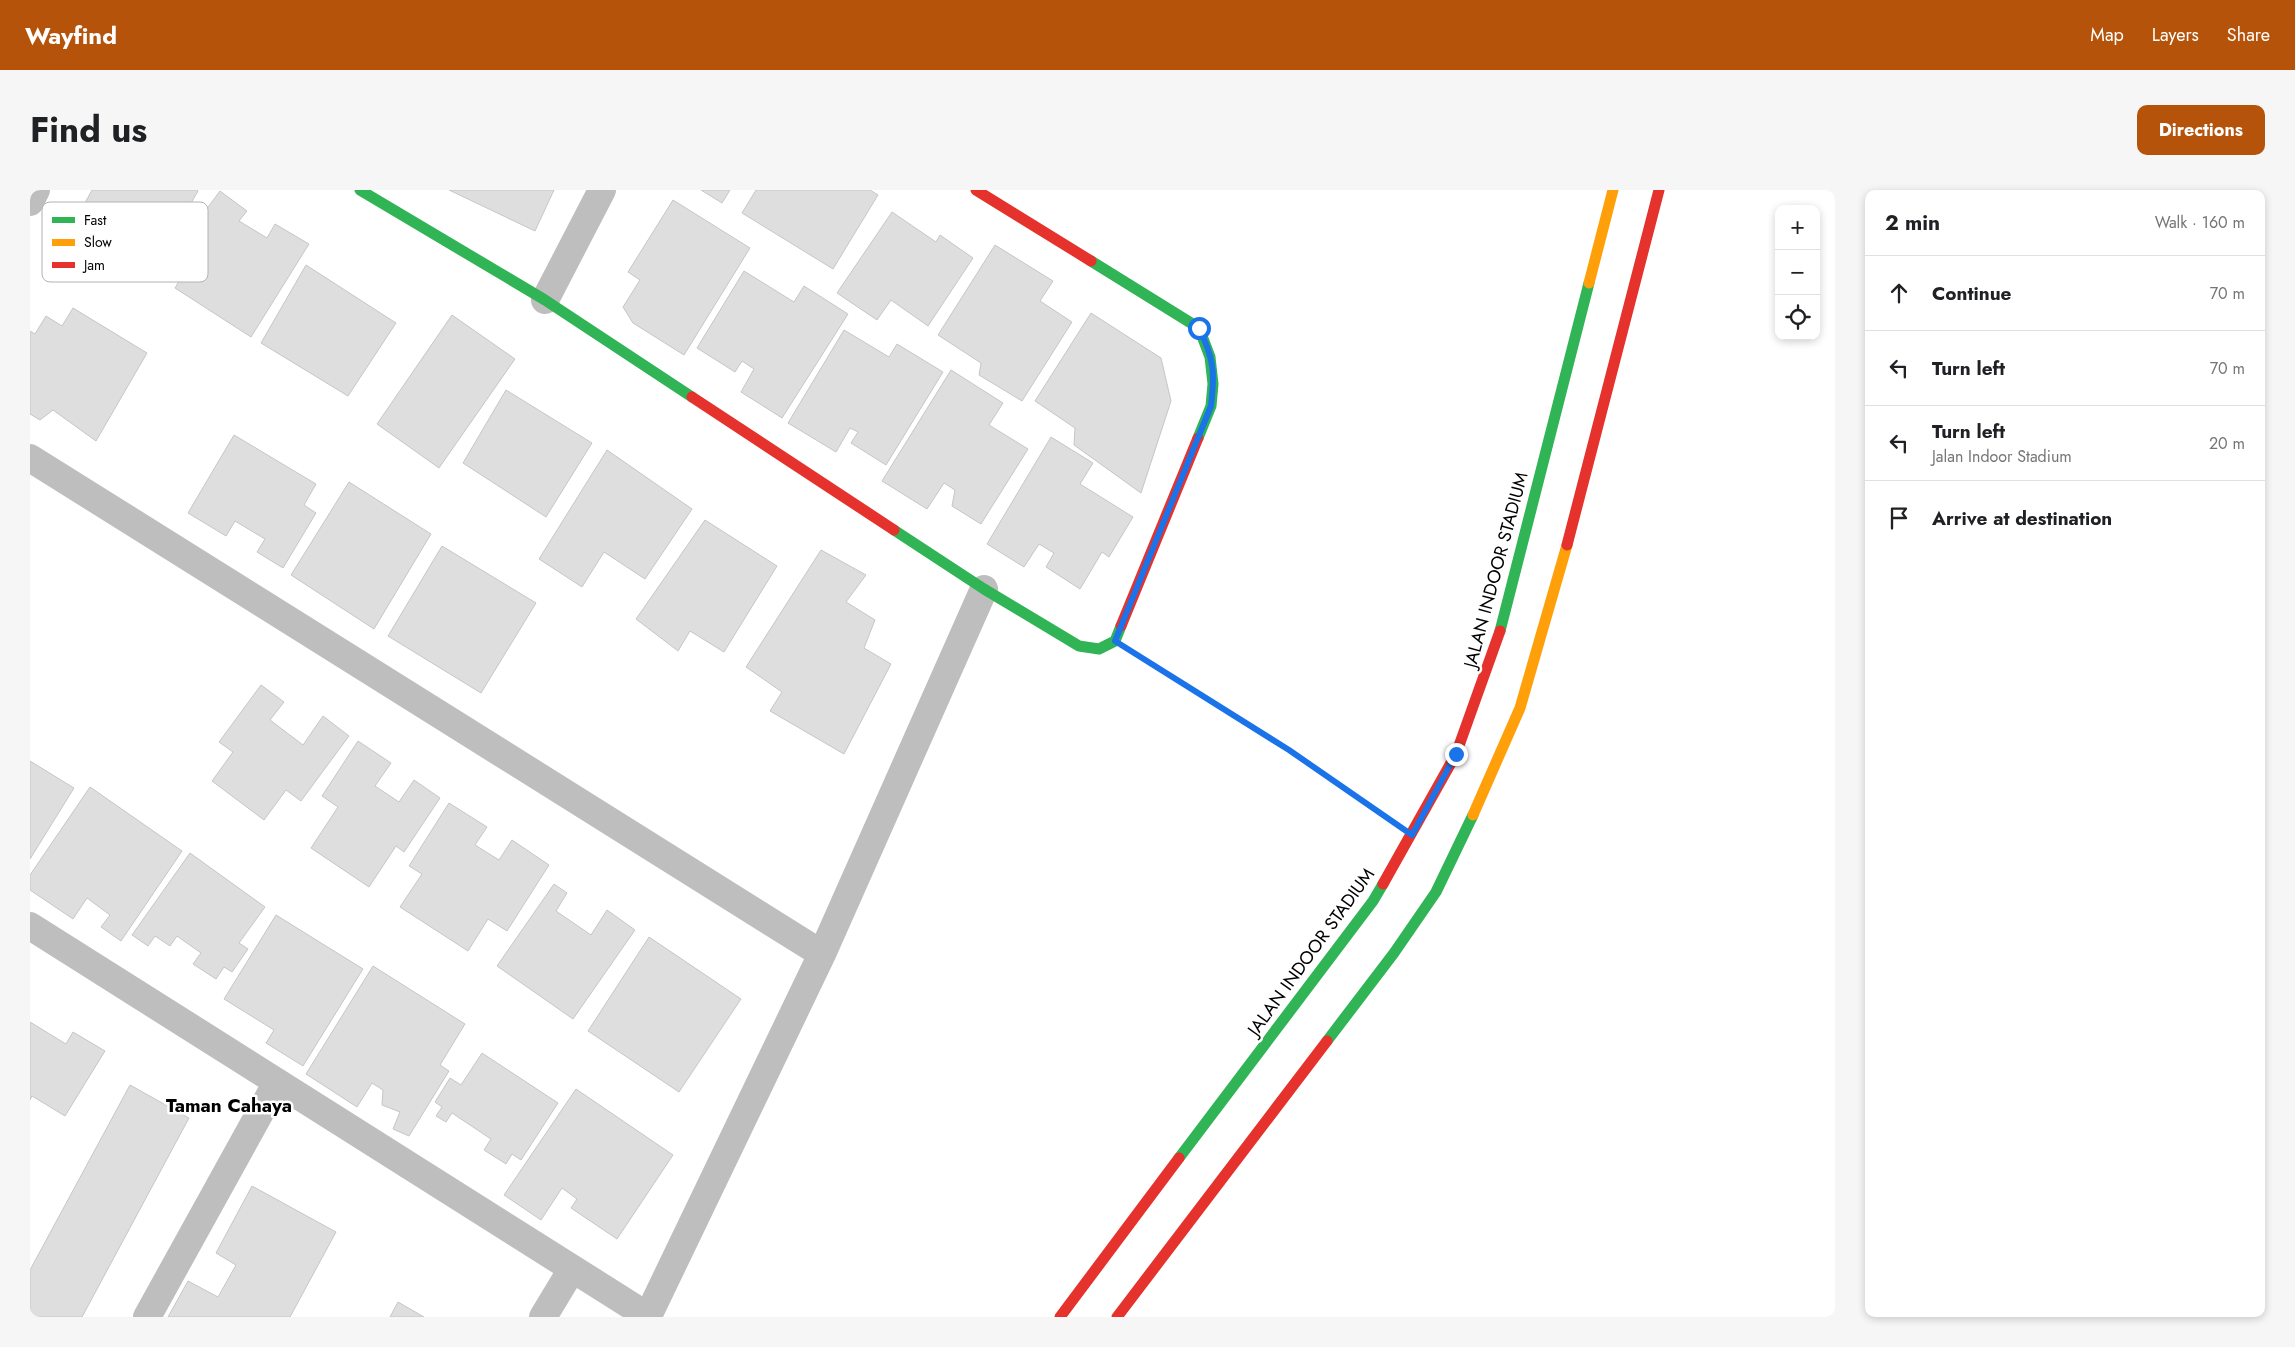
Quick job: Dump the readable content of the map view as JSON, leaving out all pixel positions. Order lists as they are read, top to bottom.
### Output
{
  "streets": {
    "street": ["JALAN INDOOR STADIUM"]
  },
  "districts": ["Taman Cahaya"],
  "legend": ["Fast", "Slow", "Jam"],
  "page": {
    "header": "Wayfind",
    "nav": ["Map", "Layers", "Share"],
    "title": "Find us",
    "buttons": "Directions",
    "heading": ["2 min", "Walk · 160 m"],
    "map_buttons": ["+", "−"],
    "list": [
      ["Continue", "70 m"],
      ["Turn left", "70 m"],
      ["Turn left", "Jalan Indoor Stadium", "20 m"],
      "Arrive at destination"
    ]
  }
}
